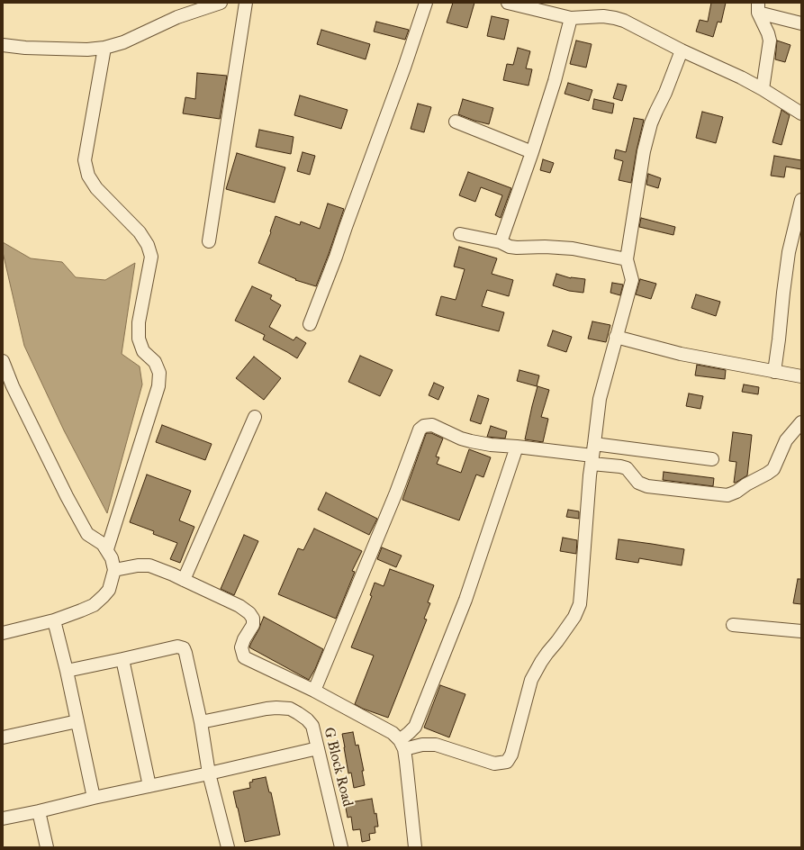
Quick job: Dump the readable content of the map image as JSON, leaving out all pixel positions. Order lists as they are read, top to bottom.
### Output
{
  "streets": {
    "street": ["G Block Road"]
  }
}
